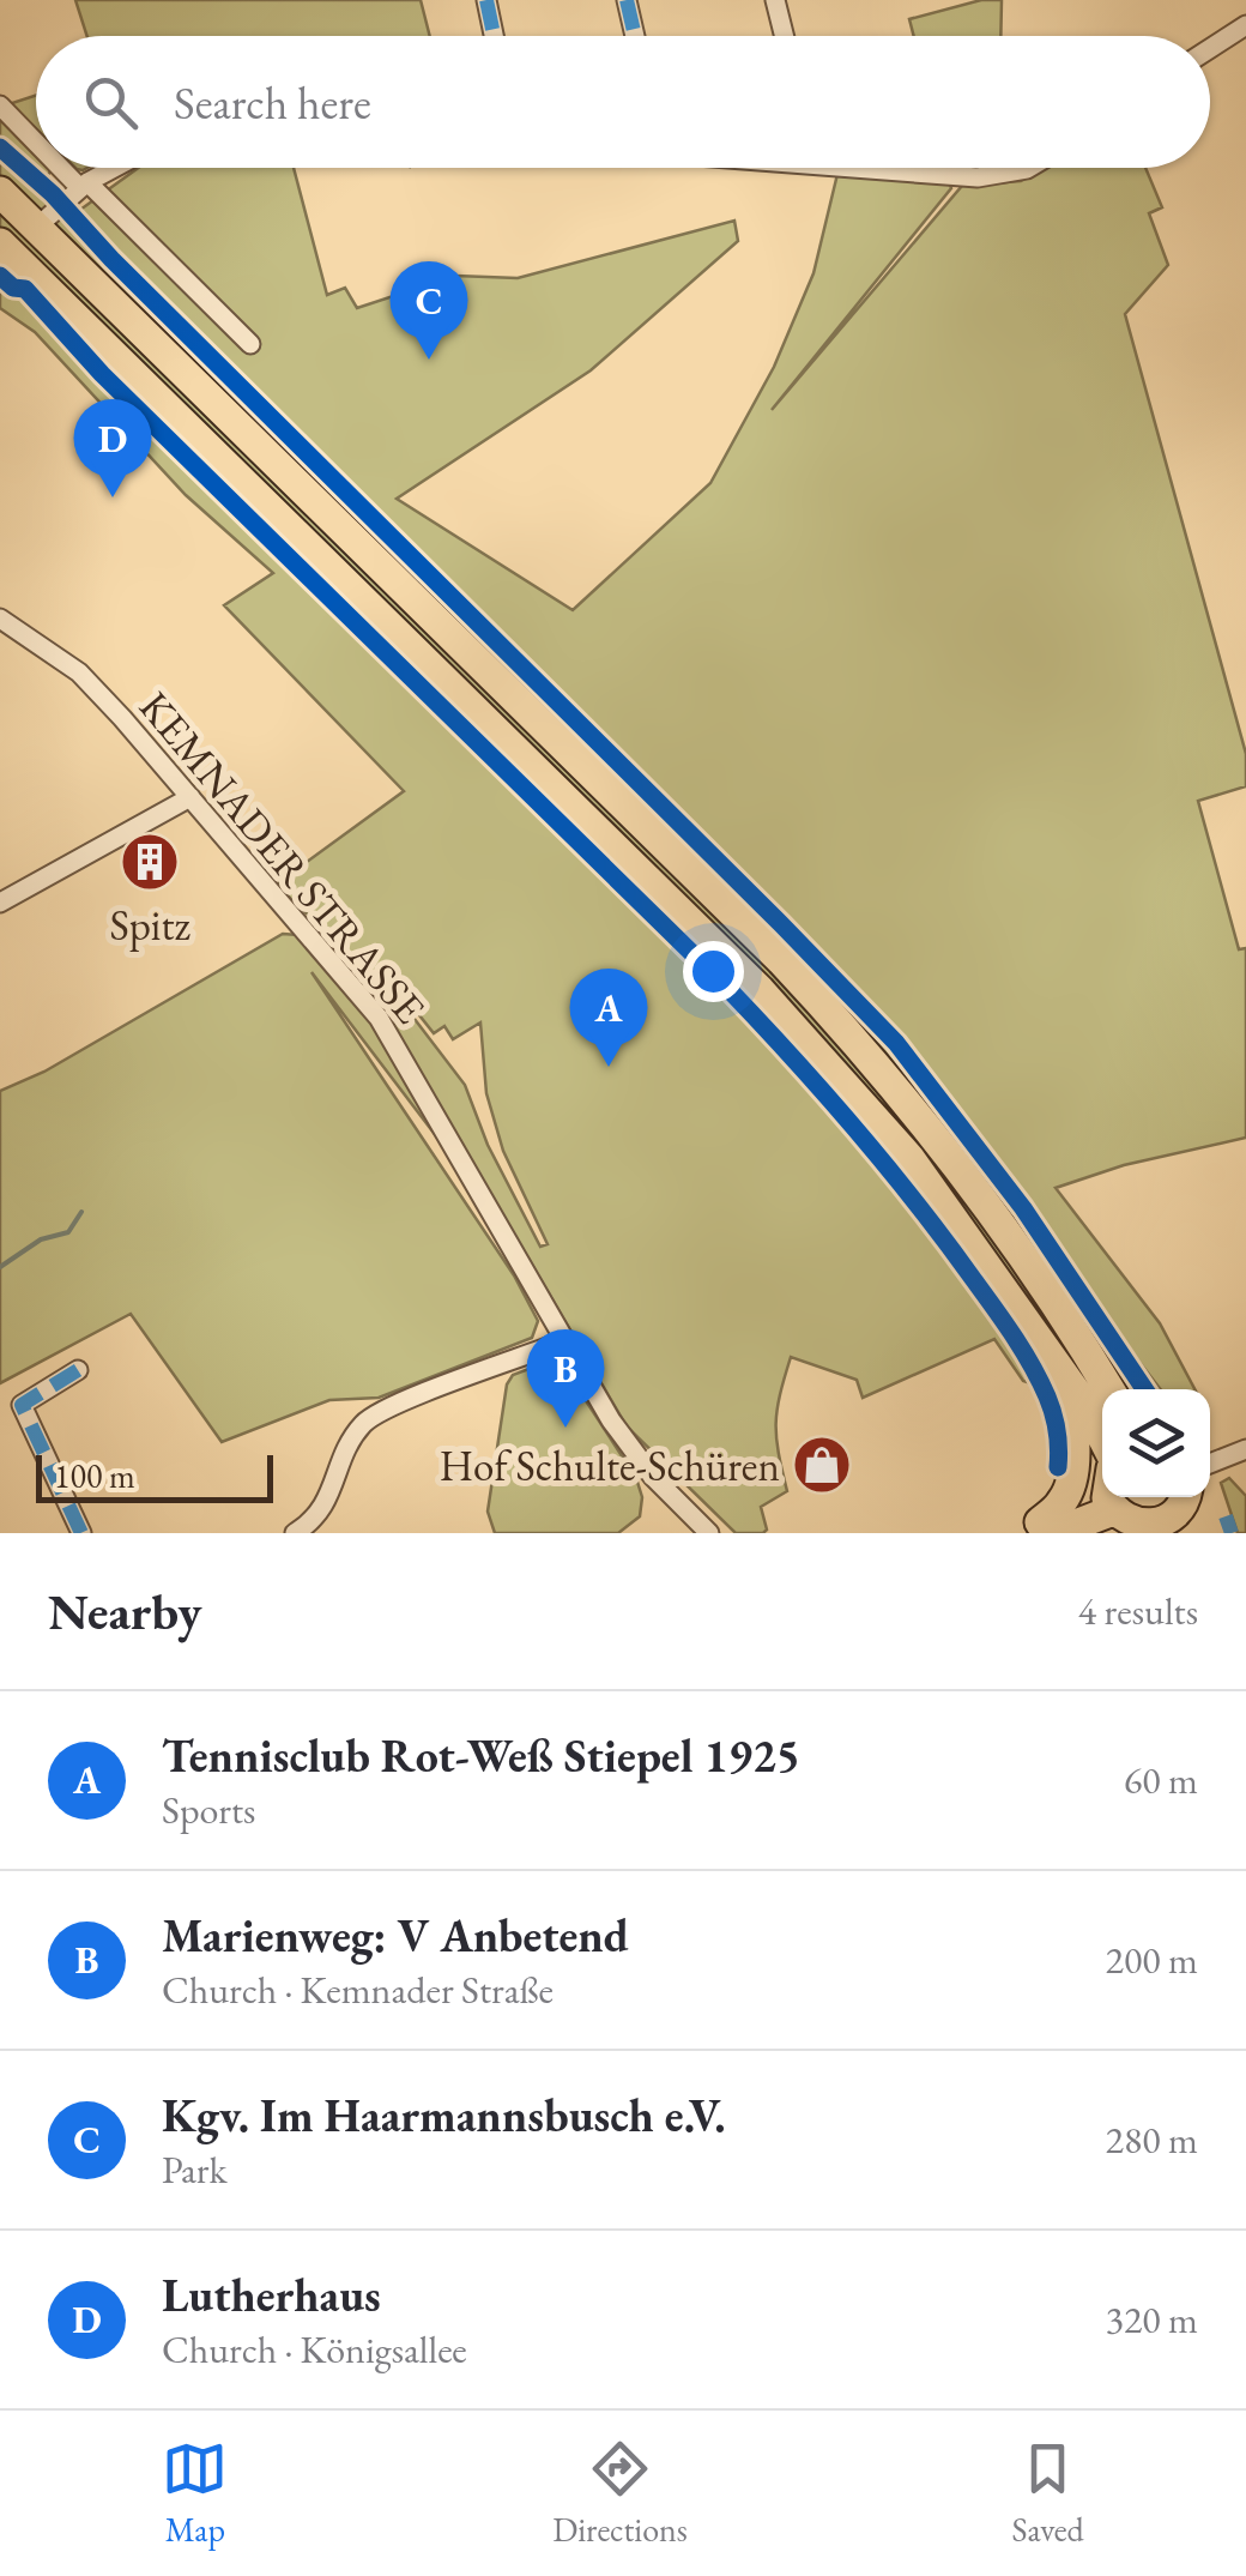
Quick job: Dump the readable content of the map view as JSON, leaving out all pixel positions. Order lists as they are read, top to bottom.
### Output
{
  "streets": {
    "street": ["KEMNADER STRASSE"]
  },
  "places": {
    "building": ["Spitz"],
    "shop": ["Hof Schulte-Schüren"]
  },
  "scale_bar": "100 m",
  "page": {
    "search": "Search here",
    "pins": [
      "C",
      "D",
      "A",
      "B"
    ],
    "scale": "100 m",
    "heading": ["Nearby", "4 results"],
    "list": [
      {
        "mark": "A",
        "name": "Tennisclub Rot-Weß Stiepel 1925",
        "note": "Sports",
        "value": "60 m"
      },
      {
        "mark": "B",
        "name": "Marienweg: V Anbetend",
        "note": "Church · Kemnader Straße",
        "value": "200 m"
      },
      {
        "mark": "C",
        "name": "Kgv. Im Haarmannsbusch e.V.",
        "note": "Park",
        "value": "280 m"
      },
      {
        "mark": "D",
        "name": "Lutherhaus",
        "note": "Church · Königsallee",
        "value": "320 m"
      }
    ],
    "nav": ["Map", "Directions", "Saved"]
  }
}
